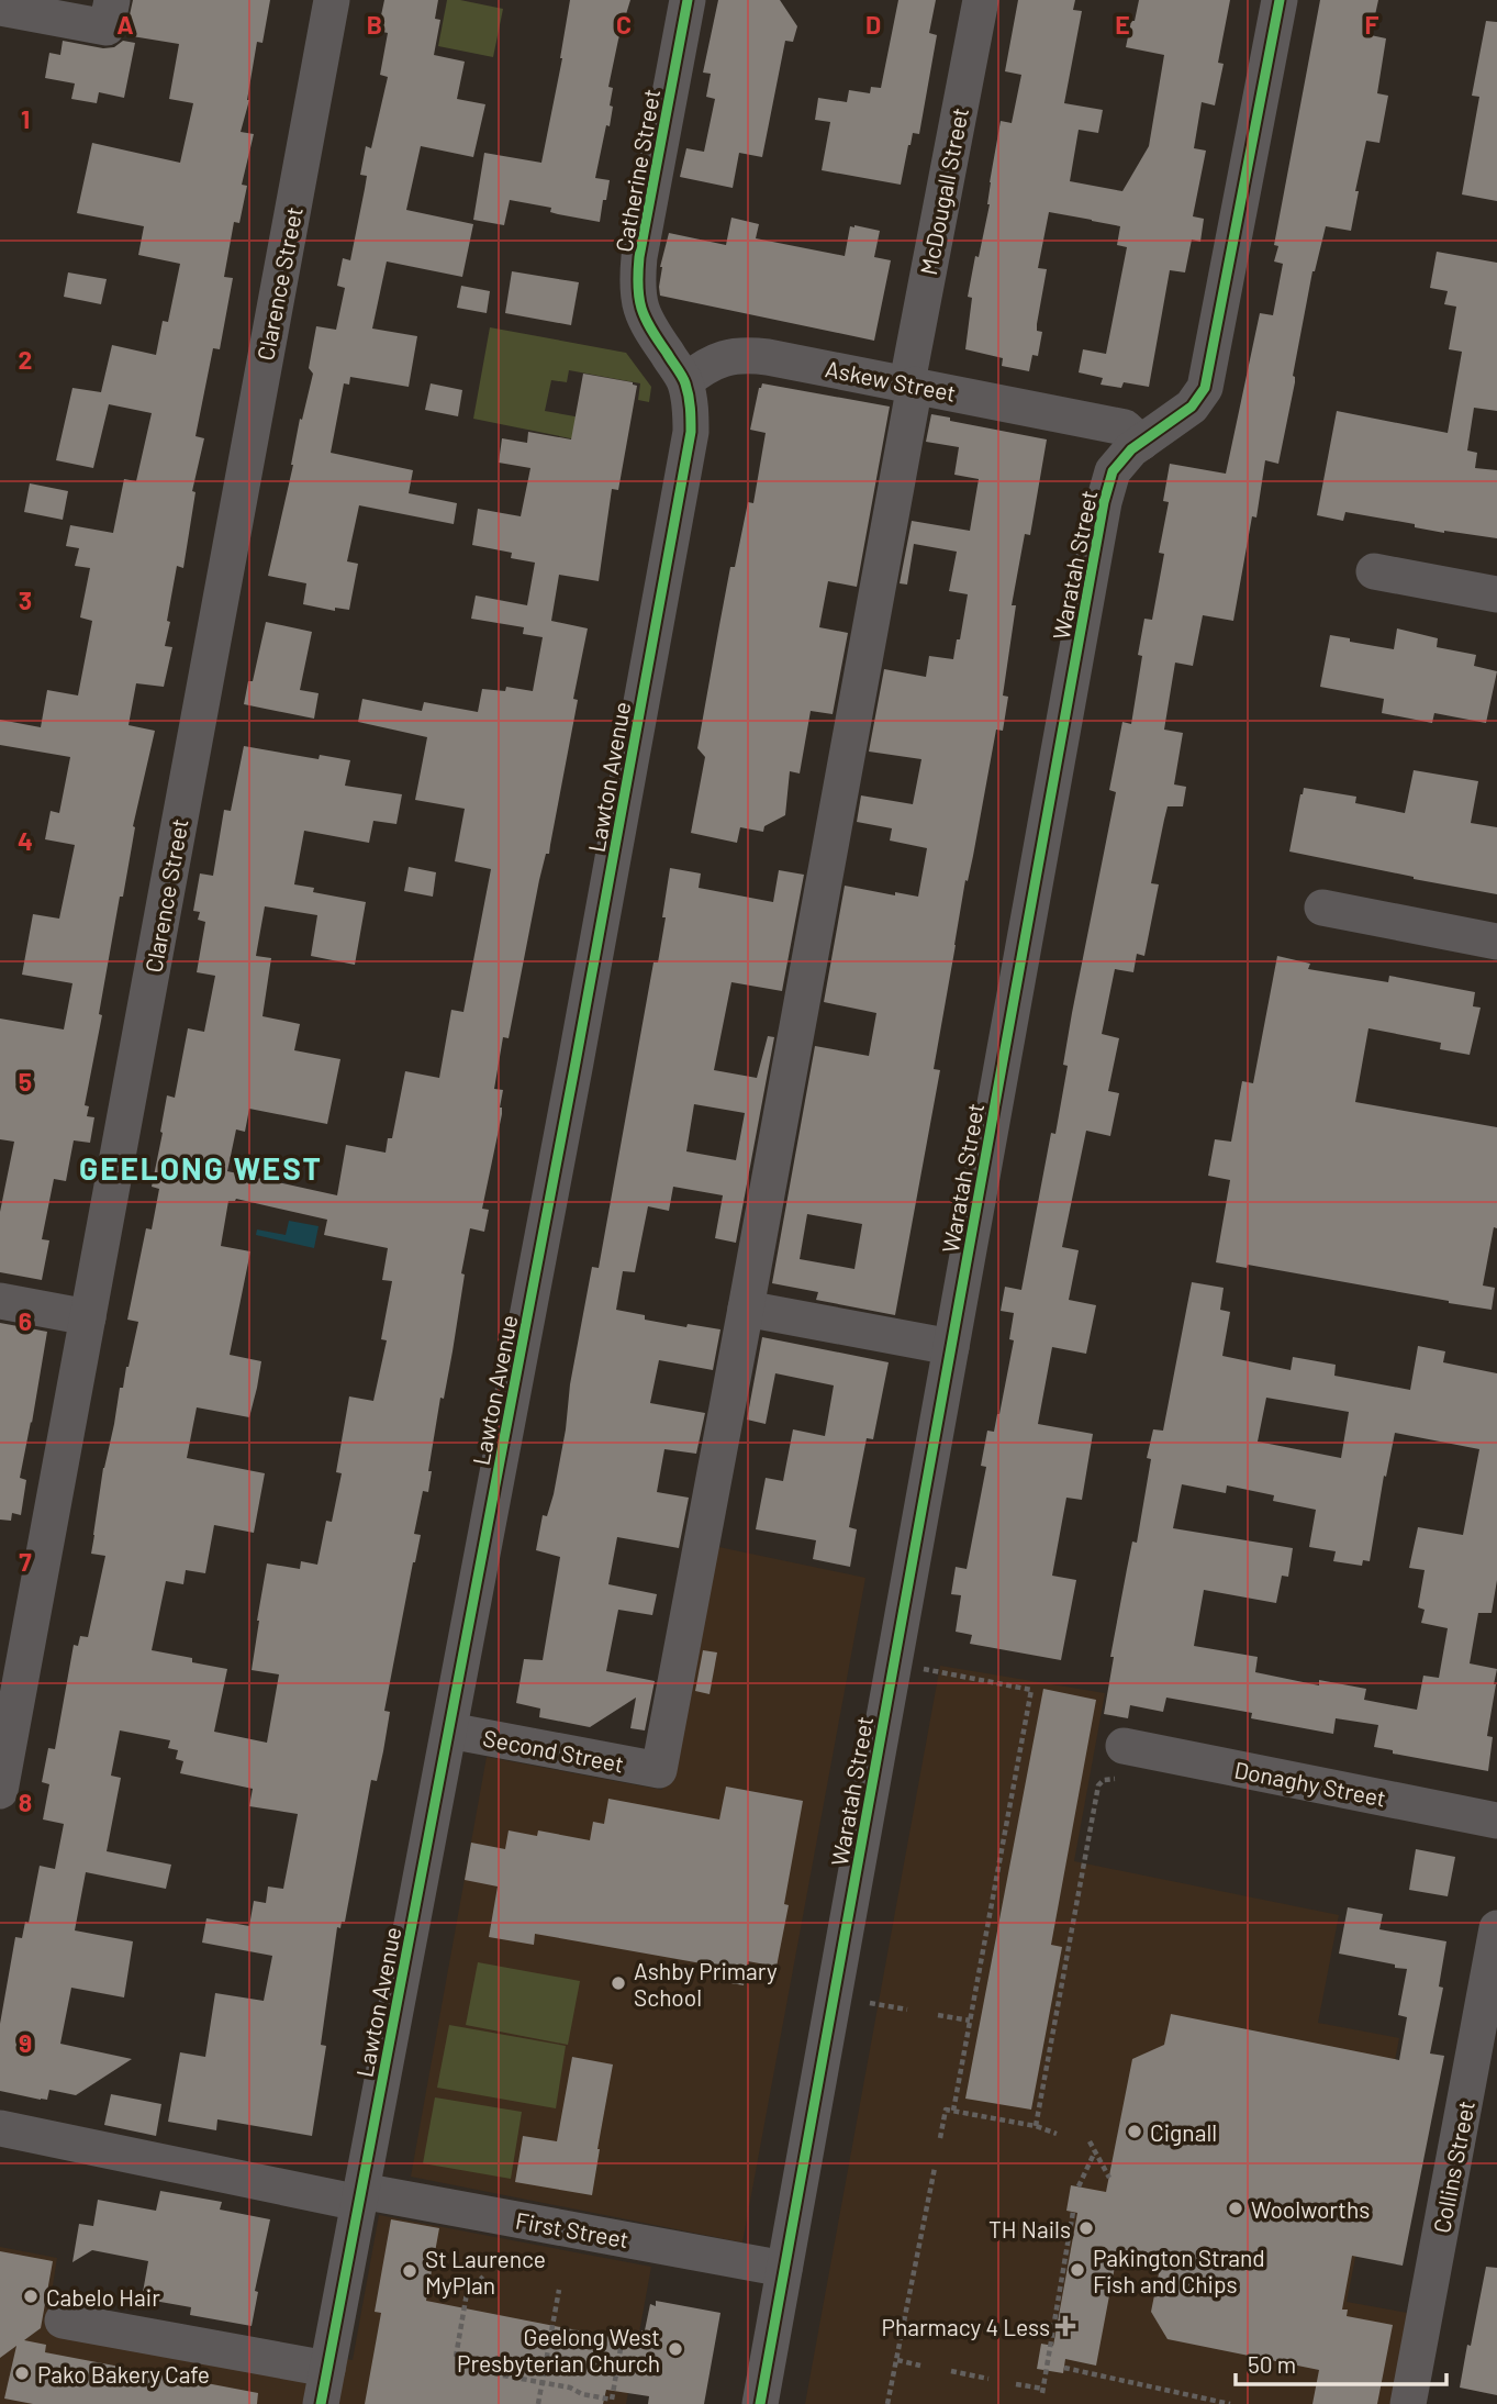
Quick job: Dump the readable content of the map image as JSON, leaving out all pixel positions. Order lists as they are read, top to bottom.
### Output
{
  "streets": {
    "street": [
      "Catherine Street",
      "McDougall Street",
      "Clarence Street",
      "Askew Street",
      "Waratah Street",
      "Lawton Avenue",
      "Second Street",
      "Donaghy Street",
      "Collins Street",
      "First Street"
    ]
  },
  "crossings": [
    ["Catherine Street", "Askew Street"],
    ["Catherine Street", "Lawton Avenue"],
    ["McDougall Street", "Askew Street"],
    ["McDougall Street", "Second Street"],
    ["Askew Street", "Waratah Street"],
    ["Askew Street", "Lawton Avenue"],
    ["Waratah Street", "First Street"],
    ["Lawton Avenue", "Second Street"],
    ["Lawton Avenue", "First Street"]
  ],
  "districts": ["GEELONG WEST"],
  "places": {
    "other": [
      "Ashby Primary School",
      "Cignall",
      "Woolworths",
      "TH Nails",
      "Pakington Strand Fish and Chips",
      "St Laurence MyPlan",
      "Cabelo Hair",
      "Geelong West Presbyterian Church",
      "Pako Bakery Cafe"
    ],
    "health": ["Pharmacy 4 Less"]
  },
  "scale_bar": "50 m",
  "grid": {
    "columns": [
      "A",
      "B",
      "C",
      "D",
      "E",
      "F"
    ],
    "rows": [
      "1",
      "2",
      "3",
      "4",
      "5",
      "6",
      "7",
      "8",
      "9"
    ]
  }
}
